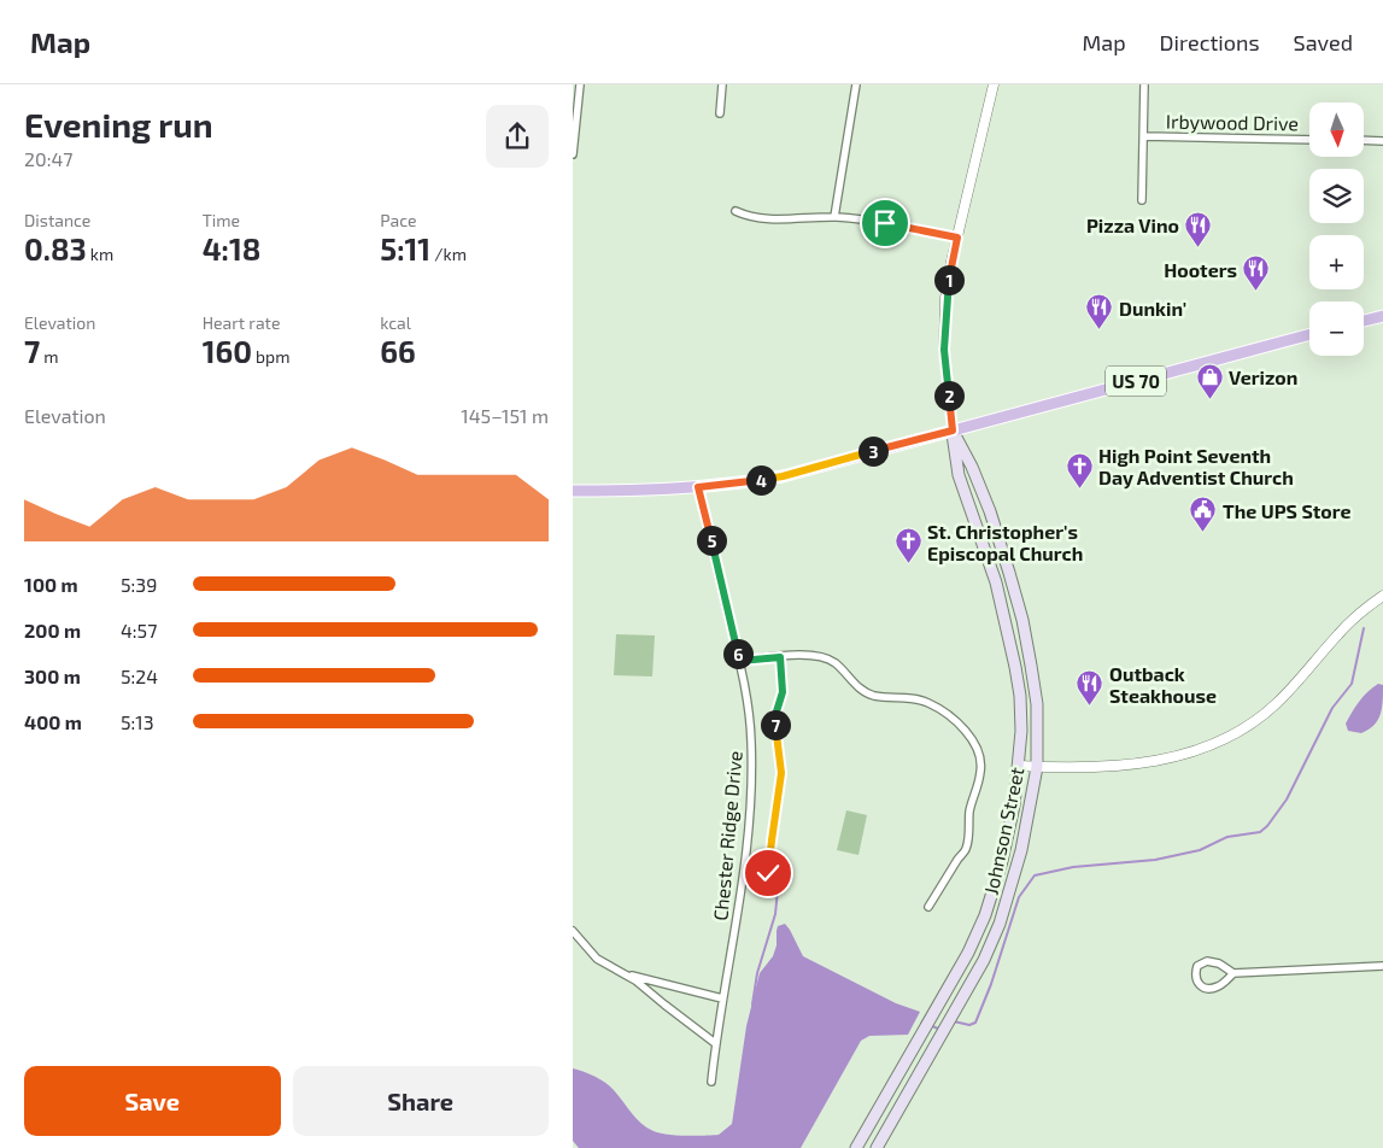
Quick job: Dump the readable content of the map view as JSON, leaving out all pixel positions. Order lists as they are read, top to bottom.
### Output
{
  "streets": {
    "main road": ["US 70", "Johnson Street"],
    "street": ["Irbywood Drive", "Chester Ridge Drive"]
  },
  "crossings": [
    ["US 70", "Johnson Street"],
    ["US 70", "Chester Ridge Drive"]
  ],
  "places": {
    "restaurant": [
      "Pizza Vino",
      "Hooters",
      "Dunkin'",
      "Outback Steakhouse"
    ],
    "shop": ["Verizon"],
    "church": ["High Point Seventh Day Adventist Church", "St. Christopher's Episcopal Church"],
    "public building": ["The UPS Store"]
  },
  "north": "bottom",
  "page": {
    "header": "Map",
    "nav": ["Map", "Directions", "Saved"],
    "heading": ["Evening run", "20:47"],
    "map_buttons": ["+", "−"],
    "stats": [
      ["Distance", "0.83 km"],
      ["Time", "4:18"],
      ["Pace", "5:11 /km"],
      ["Elevation", "7 m"],
      ["Heart rate", "160 bpm"],
      ["kcal", "66"]
    ],
    "pins": [
      "1",
      "2",
      "3",
      "4",
      "5",
      "6",
      "7"
    ],
    "chart": ["Elevation", "145–151 m"],
    "list": [
      {
        "name": "100 m",
        "note": "5:39"
      },
      {
        "name": "200 m",
        "note": "4:57"
      },
      {
        "name": "300 m",
        "note": "5:24"
      },
      {
        "name": "400 m",
        "note": "5:13"
      }
    ],
    "buttons": ["Save", "Share"]
  }
}
